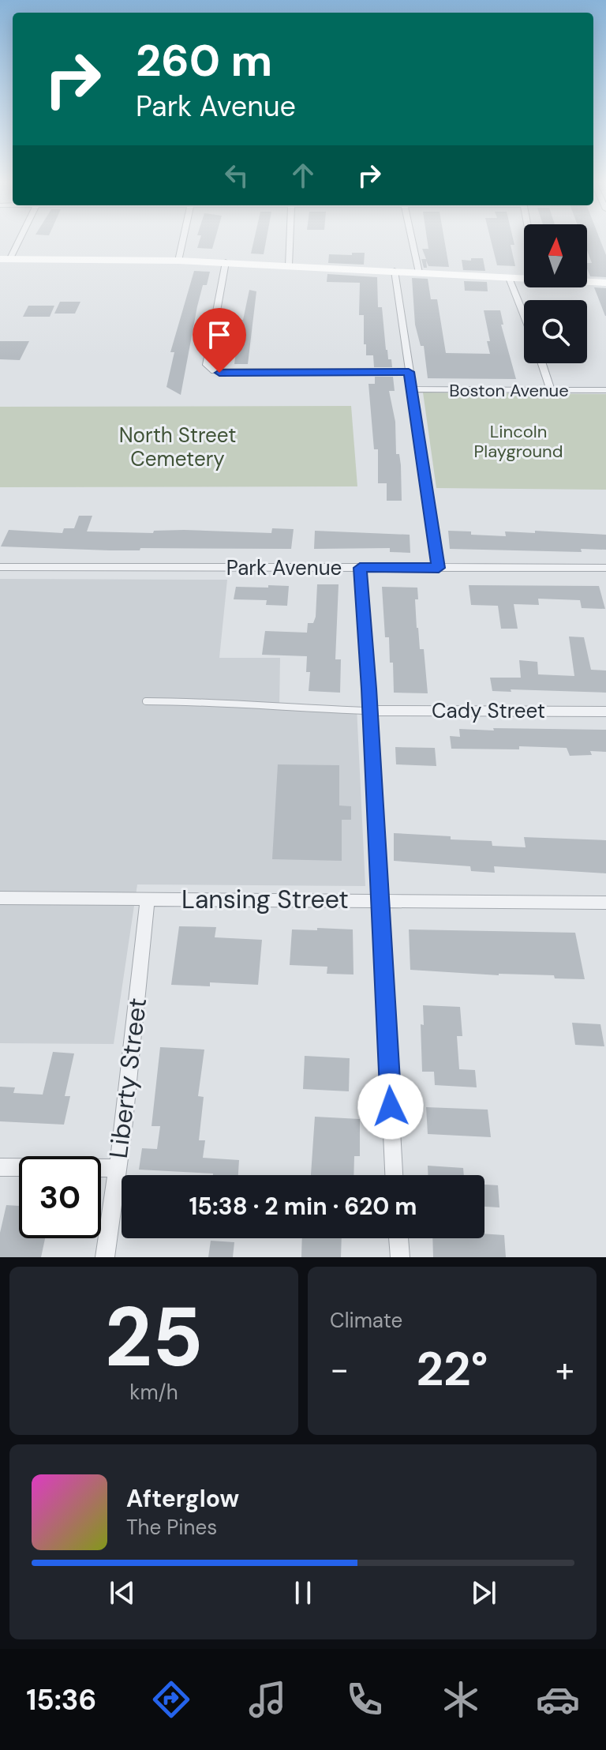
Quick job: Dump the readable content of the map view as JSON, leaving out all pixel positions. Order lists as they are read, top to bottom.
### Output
{
  "streets": {
    "street": [
      "Boston Avenue",
      "Park Avenue",
      "Cady Street",
      "Lansing Street",
      "Liberty Street"
    ]
  },
  "crossings": [
    ["Lansing Street", "Liberty Street"]
  ],
  "parks": ["Lincoln Playground", "North Street Cemetery"],
  "north": "top",
  "page": {
    "turn": ["260 m", "Park Avenue"],
    "limit": "30",
    "trip": "15:38 · 2 min · 620 m",
    "tile": [
      ["25", "km/h"],
      "Climate"
    ],
    "heat": ["−", "22°", "+"],
    "song": ["Afterglow", "The Pines"],
    "tabs": "15:36"
  }
}
